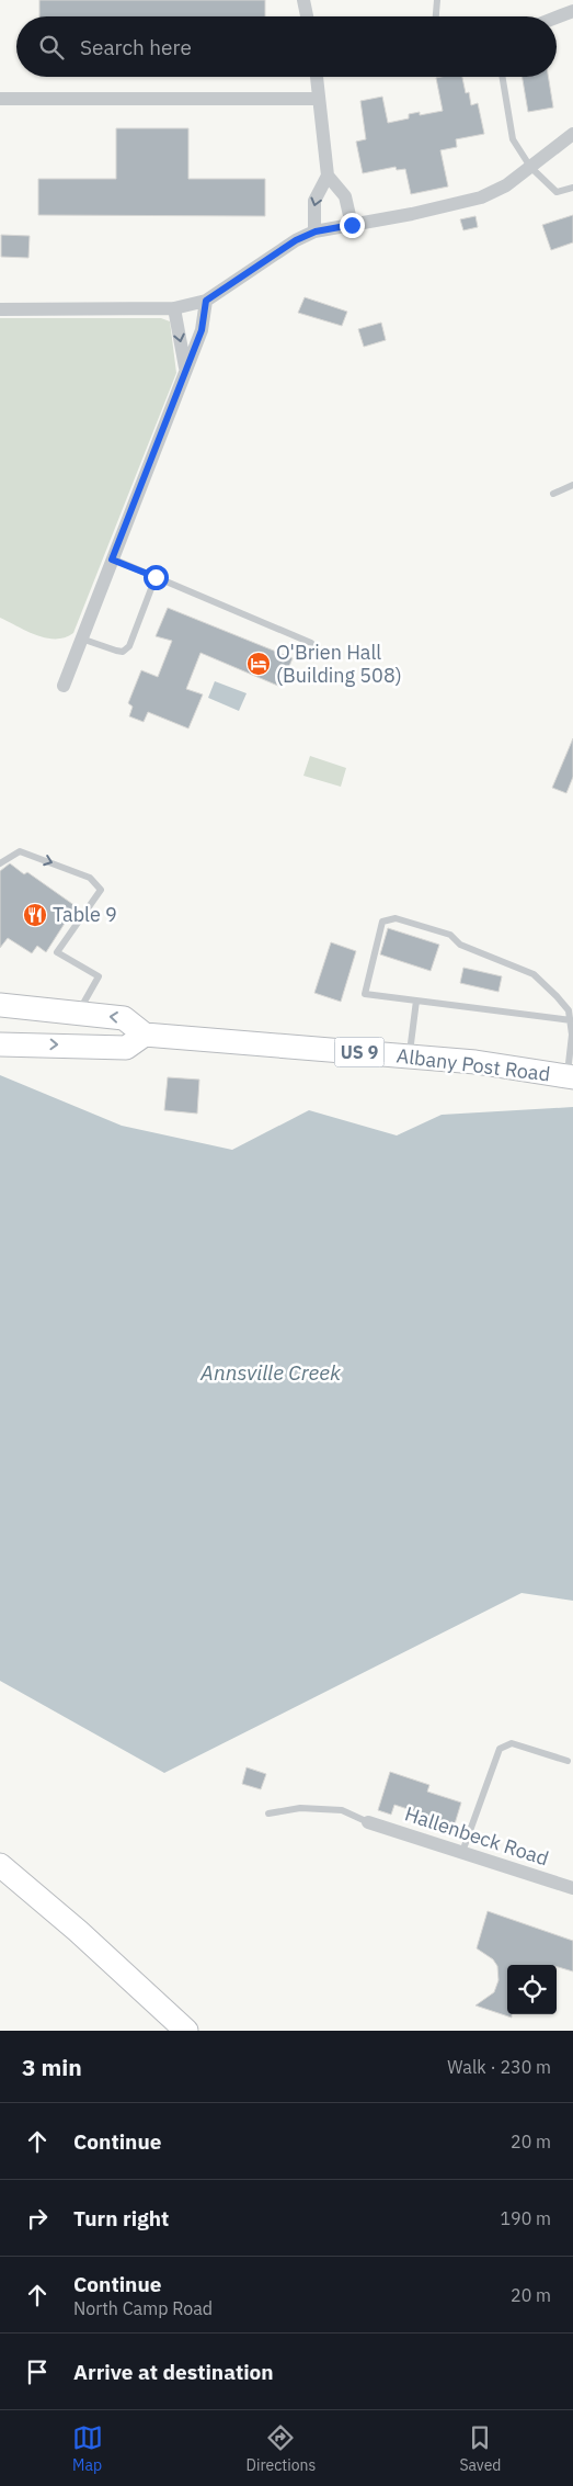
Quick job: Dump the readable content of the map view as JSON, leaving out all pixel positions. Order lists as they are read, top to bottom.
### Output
{
  "streets": {
    "highway": ["US 9", "Albany Post Road"],
    "street": ["Hallenbeck Road"]
  },
  "water": ["Annsville Creek"],
  "places": {
    "hotel": ["O'Brien Hall (Building 508)"],
    "restaurant": ["Table 9"]
  },
  "page": {
    "search": "Search here",
    "heading": ["3 min", "Walk · 230 m"],
    "list": [
      ["Continue", "20 m"],
      ["Turn right", "190 m"],
      ["Continue", "North Camp Road", "20 m"],
      "Arrive at destination"
    ],
    "nav": ["Map", "Directions", "Saved"]
  }
}
